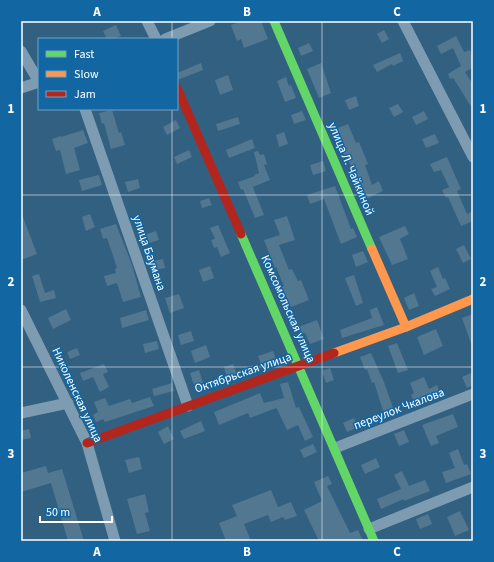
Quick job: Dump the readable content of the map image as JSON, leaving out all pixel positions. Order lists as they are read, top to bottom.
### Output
{
  "streets": {
    "street": [
      "улица Л. Чайкиной",
      "улица Баумана",
      "Комсомольская улица",
      "Октябрьская улица",
      "Николенская улица",
      "переулок Чкалова"
    ]
  },
  "crossings": [
    ["улица Л. Чайкиной", "Октябрьская улица"],
    ["улица Баумана", "Октябрьская улица"],
    ["Комсомольская улица", "Октябрьская улица"],
    ["Комсомольская улица", "переулок Чкалова"],
    ["Октябрьская улица", "Николенская улица"]
  ],
  "legend": ["Fast", "Slow", "Jam"],
  "scale_bar": "50 m",
  "grid": {
    "columns": ["A", "B", "C"],
    "rows": ["1", "2", "3"]
  }
}
